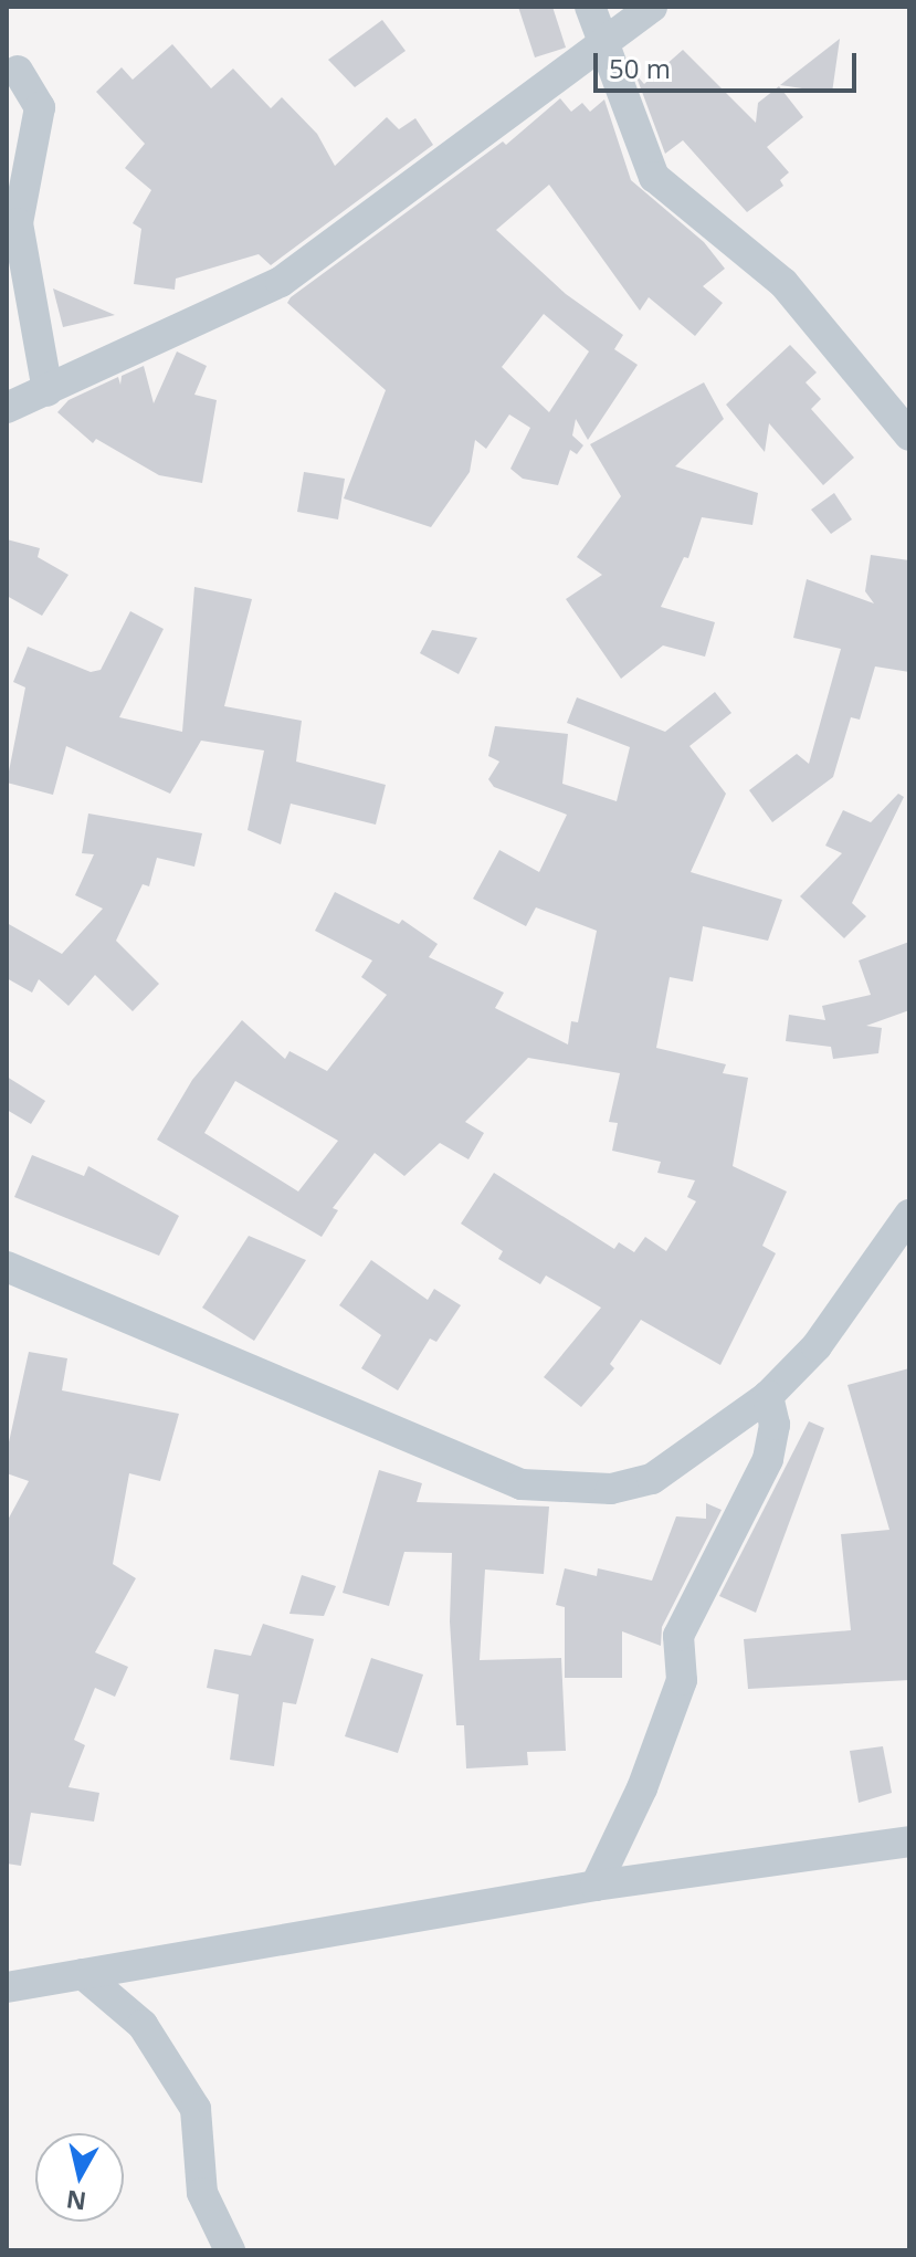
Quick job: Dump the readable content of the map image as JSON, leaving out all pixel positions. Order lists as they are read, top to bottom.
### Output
{
  "scale_bar": "50 m",
  "north": "bottom"
}
